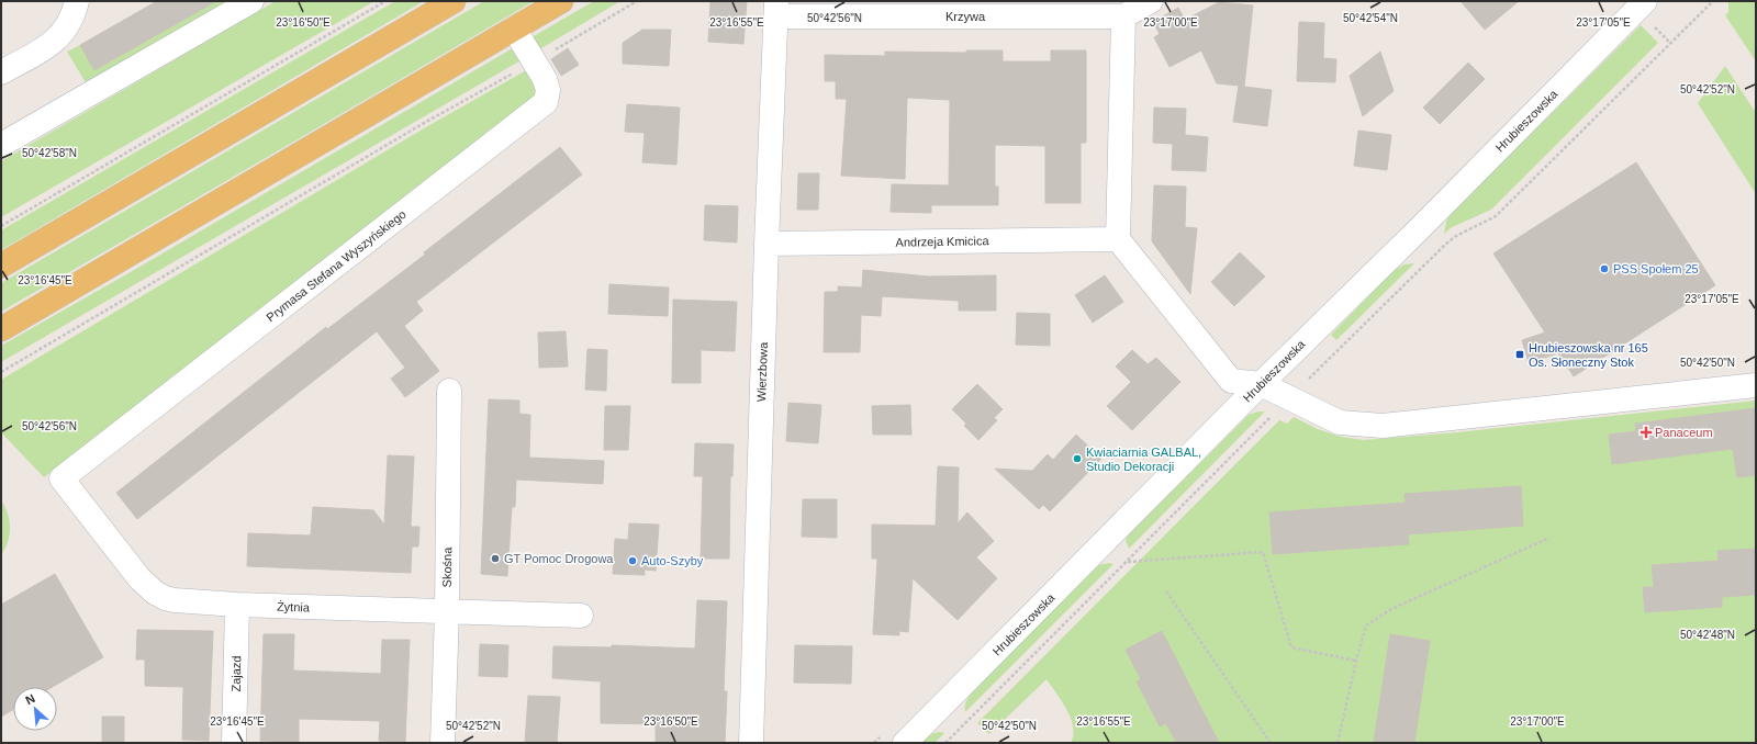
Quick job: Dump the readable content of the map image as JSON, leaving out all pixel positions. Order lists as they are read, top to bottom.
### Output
{
  "streets": {
    "street": [
      "Krzywa",
      "Hrubieszowska",
      "Andrzeja Kmicica",
      "Prymasa Stefana Wyszyńskiego",
      "Wierzbowa",
      "Skośna",
      "Żytnia",
      "Zajazd"
    ]
  },
  "crossings": [
    ["Krzywa", "Wierzbowa"],
    ["Andrzeja Kmicica", "Wierzbowa"],
    ["Prymasa Stefana Wyszyńskiego", "Żytnia"],
    ["Skośna", "Żytnia"],
    ["Żytnia", "Zajazd"]
  ],
  "places": {
    "other": [
      "PSS Społem 25",
      "Kwiaciarnia GALBAL, Studio Dekoracji",
      "GT Pomoc Drogowa",
      "Auto-Szyby"
    ],
    "transit": ["Hrubieszowska nr 165 Os. Słoneczny Stok"],
    "health": ["Panaceum"]
  },
  "north": "top left",
  "coordinates": [
    "50°42'56\"N",
    "50°42'54\"N",
    "23°16'50\"E",
    "23°16'55\"E",
    "23°17'00\"E",
    "23°17'05\"E",
    "50°42'52\"N",
    "50°42'58\"N",
    "23°16'45\"E",
    "50°42'50\"N",
    "50°42'48\"N"
  ]
}
